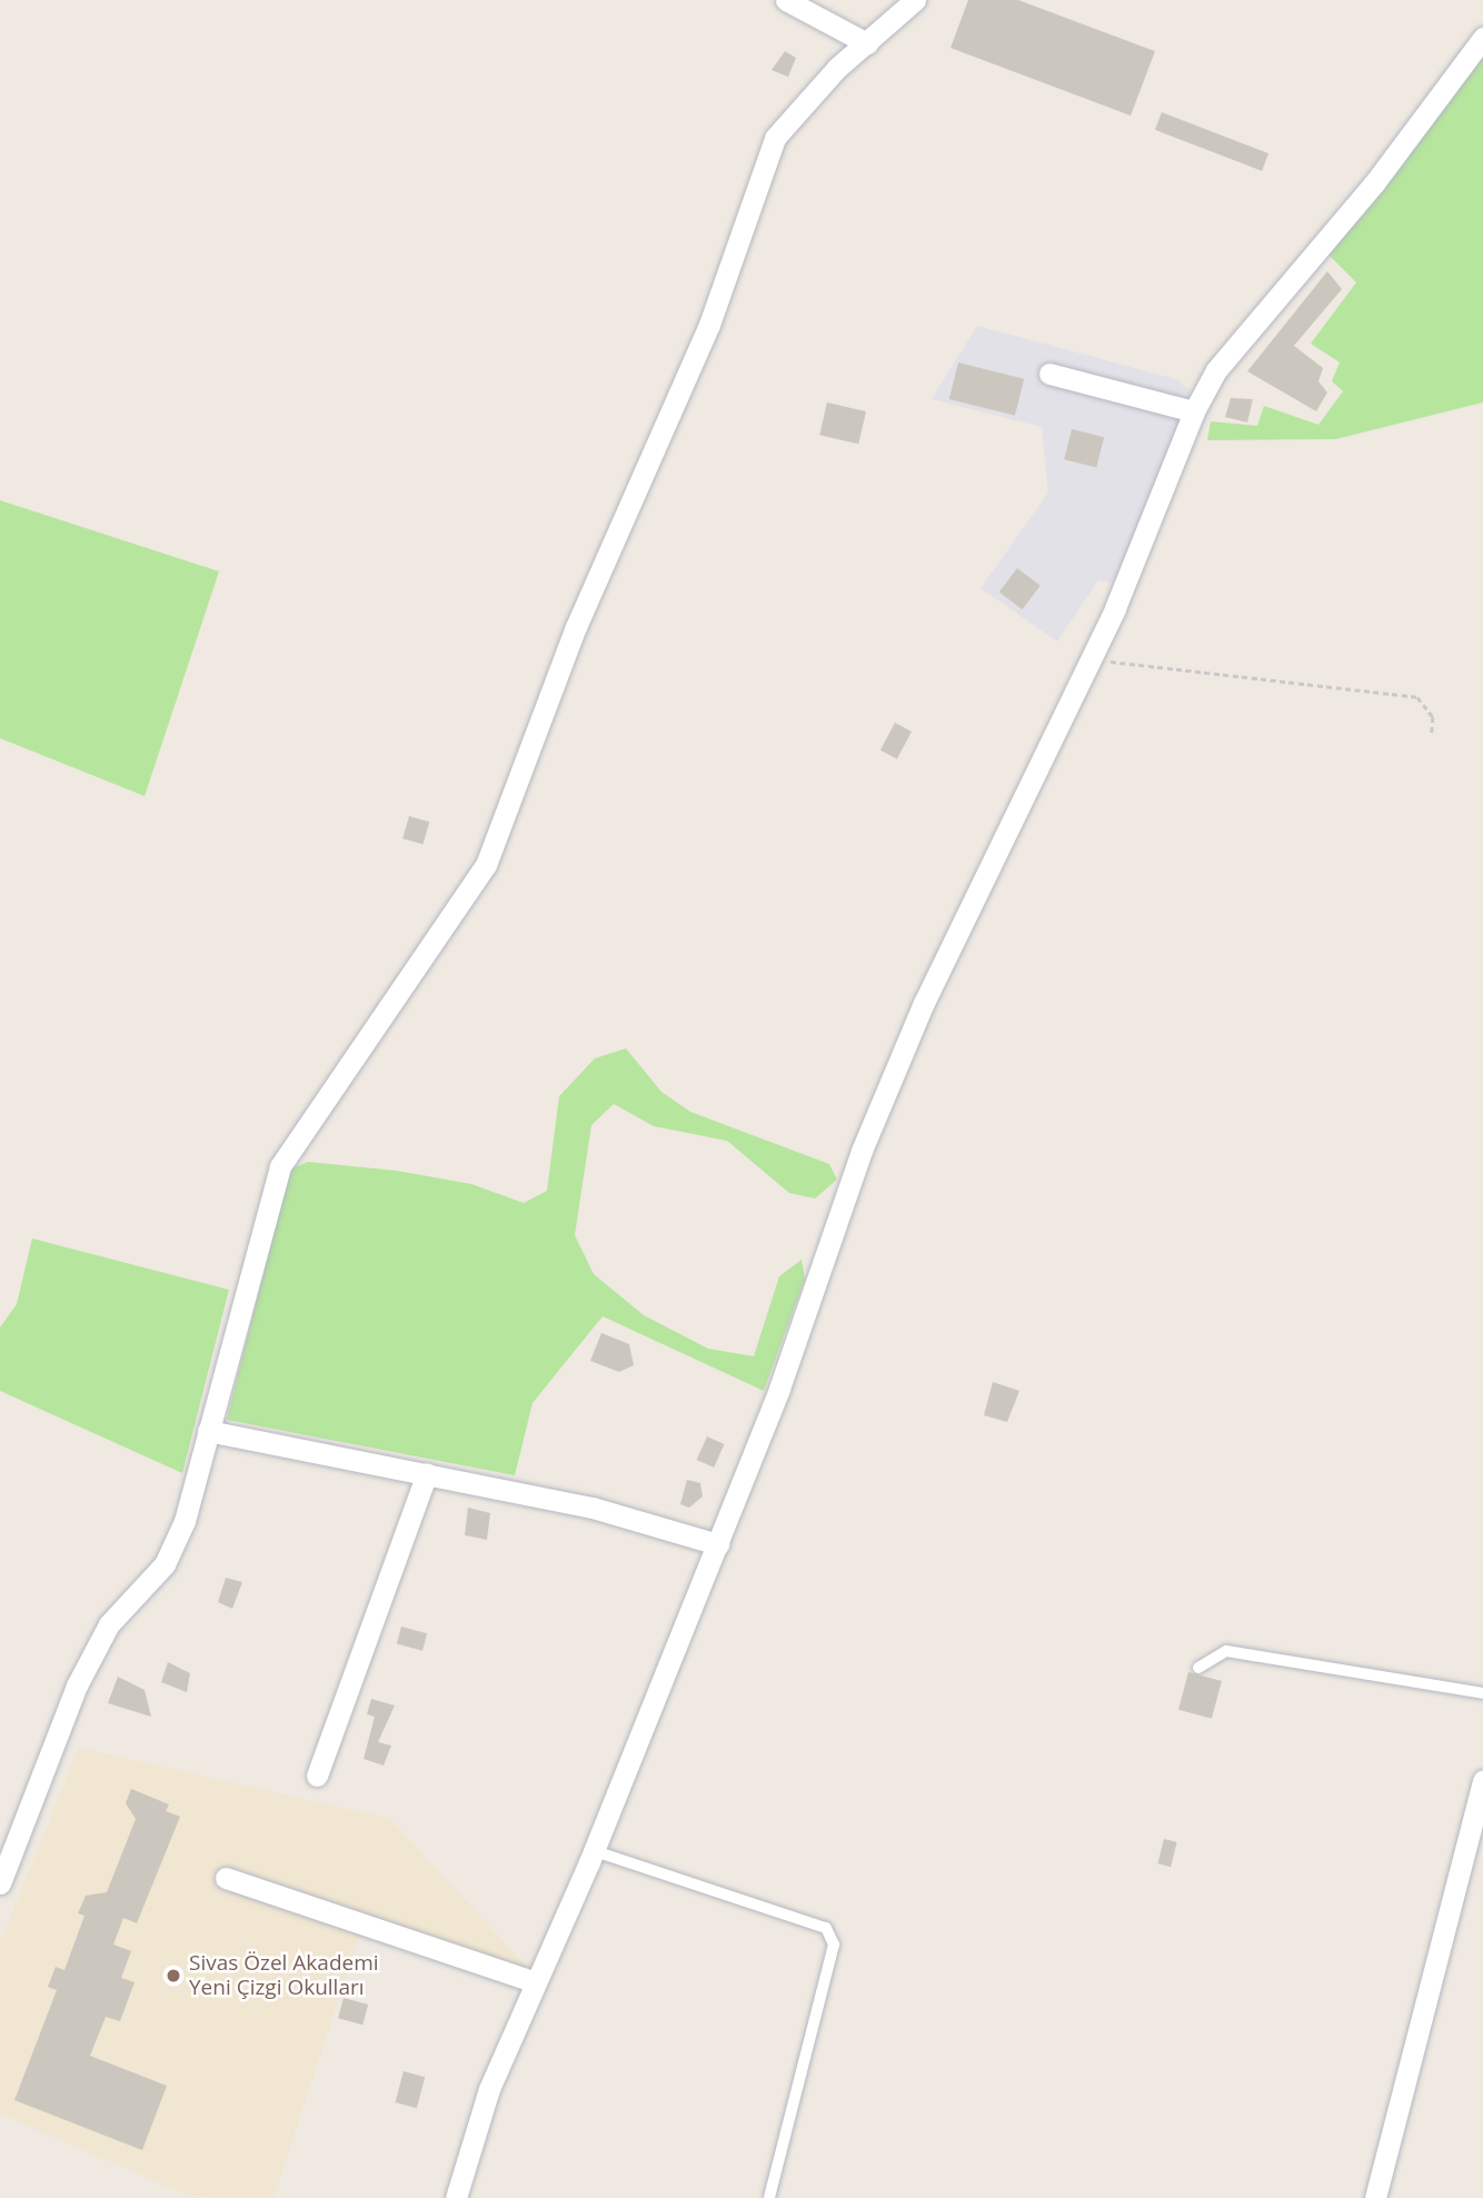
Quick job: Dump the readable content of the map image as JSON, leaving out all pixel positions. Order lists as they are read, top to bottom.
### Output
{
  "places": ["Sivas Özel Akademi Yeni Çizgi Okulları"]
}
